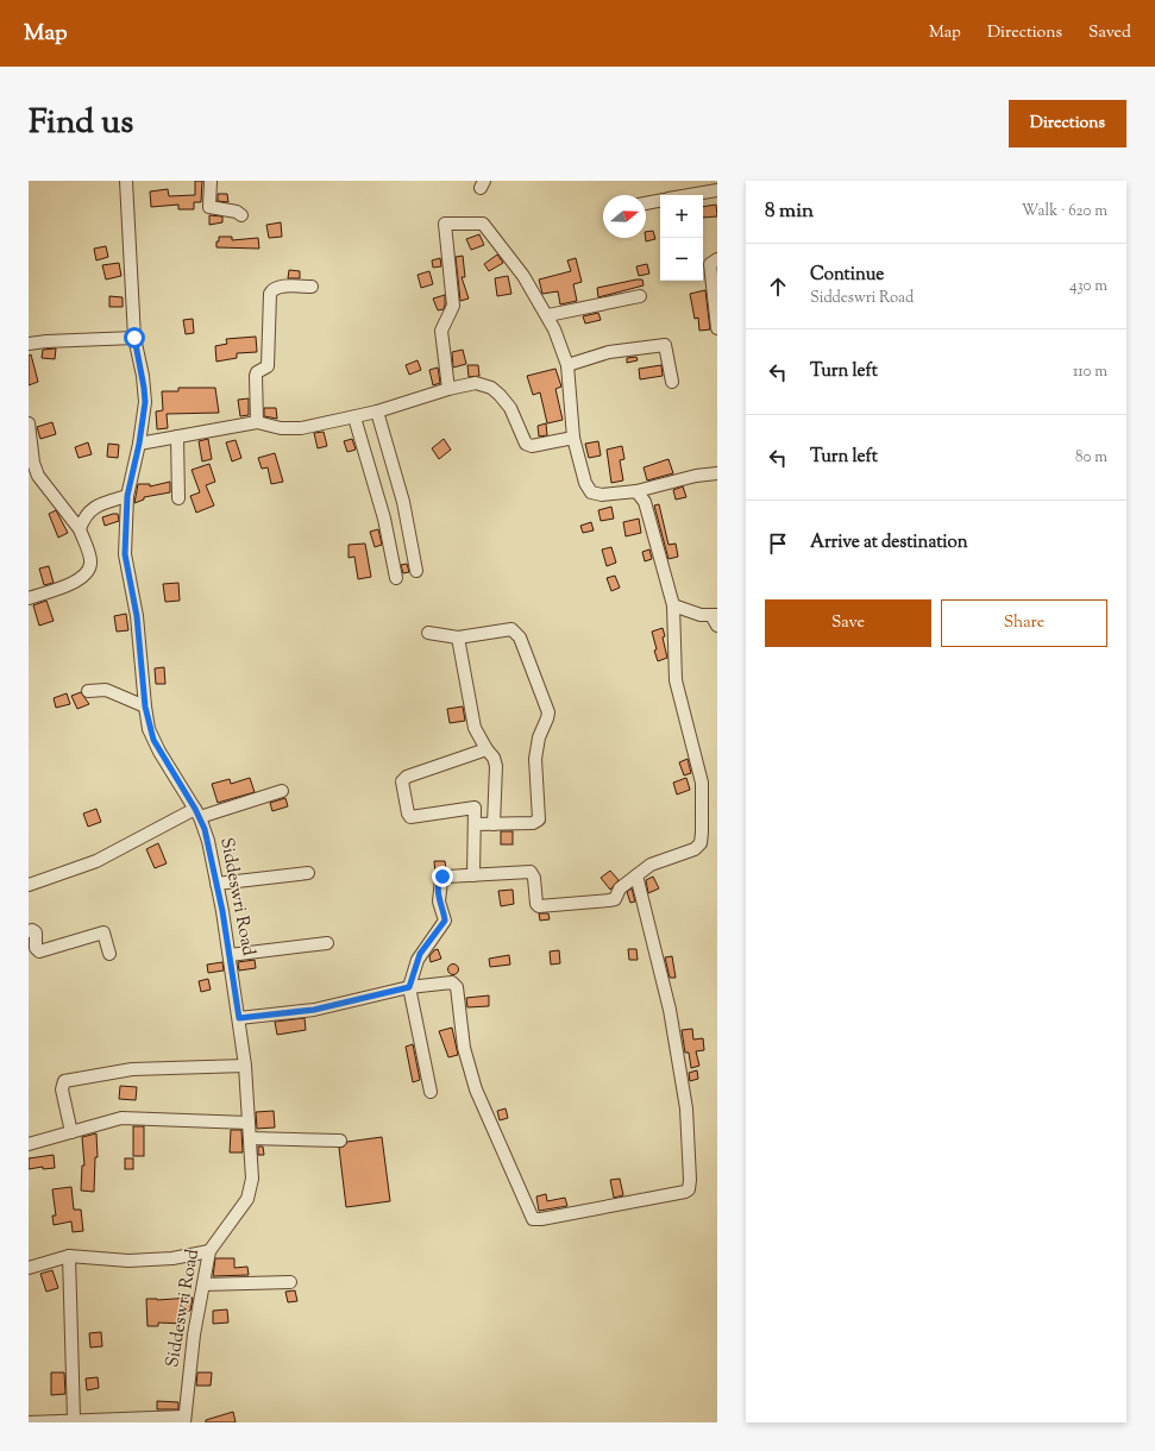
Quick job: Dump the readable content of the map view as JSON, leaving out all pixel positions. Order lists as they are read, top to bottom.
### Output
{
  "streets": {
    "street": ["Siddeswri Road"]
  },
  "north": "right",
  "page": {
    "header": "Map",
    "nav": ["Map", "Directions", "Saved"],
    "title": "Find us",
    "buttons": [
      "Directions",
      ["Save", "Share"]
    ],
    "heading": ["8 min", "Walk · 620 m"],
    "map_buttons": ["+", "−"],
    "list": [
      ["Continue", "Siddeswri Road", "430 m"],
      ["Turn left", "110 m"],
      ["Turn left", "80 m"],
      "Arrive at destination"
    ]
  }
}
